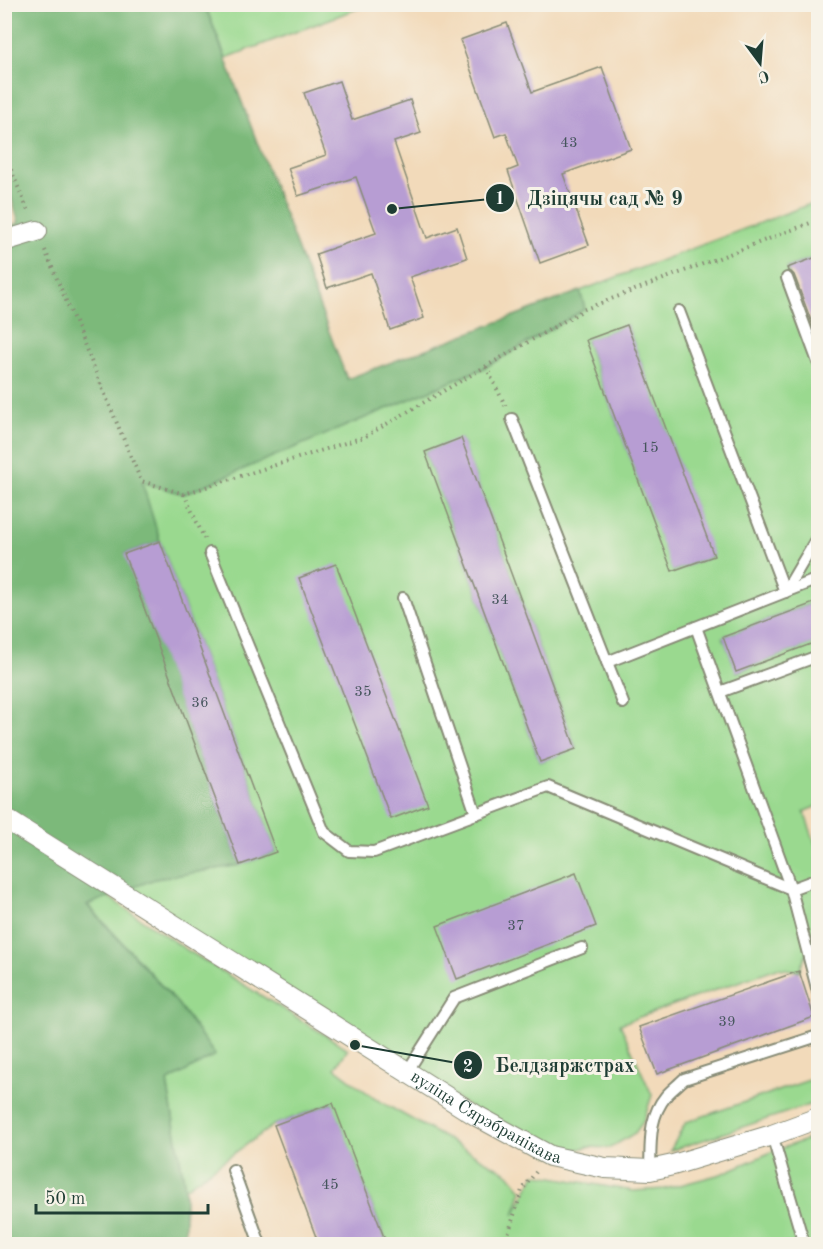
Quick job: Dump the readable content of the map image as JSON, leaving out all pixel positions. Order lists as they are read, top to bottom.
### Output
{
  "streets": {
    "street": ["вуліца Сярэбранікава"]
  },
  "places": ["Дзіцячы сад № 9", "Белдзяржстрах"],
  "house_numbers": [
    "43",
    "15",
    "34",
    "35",
    "36",
    "37",
    "39",
    "45"
  ],
  "scale_bar": "50 m",
  "north": "bottom"
}
